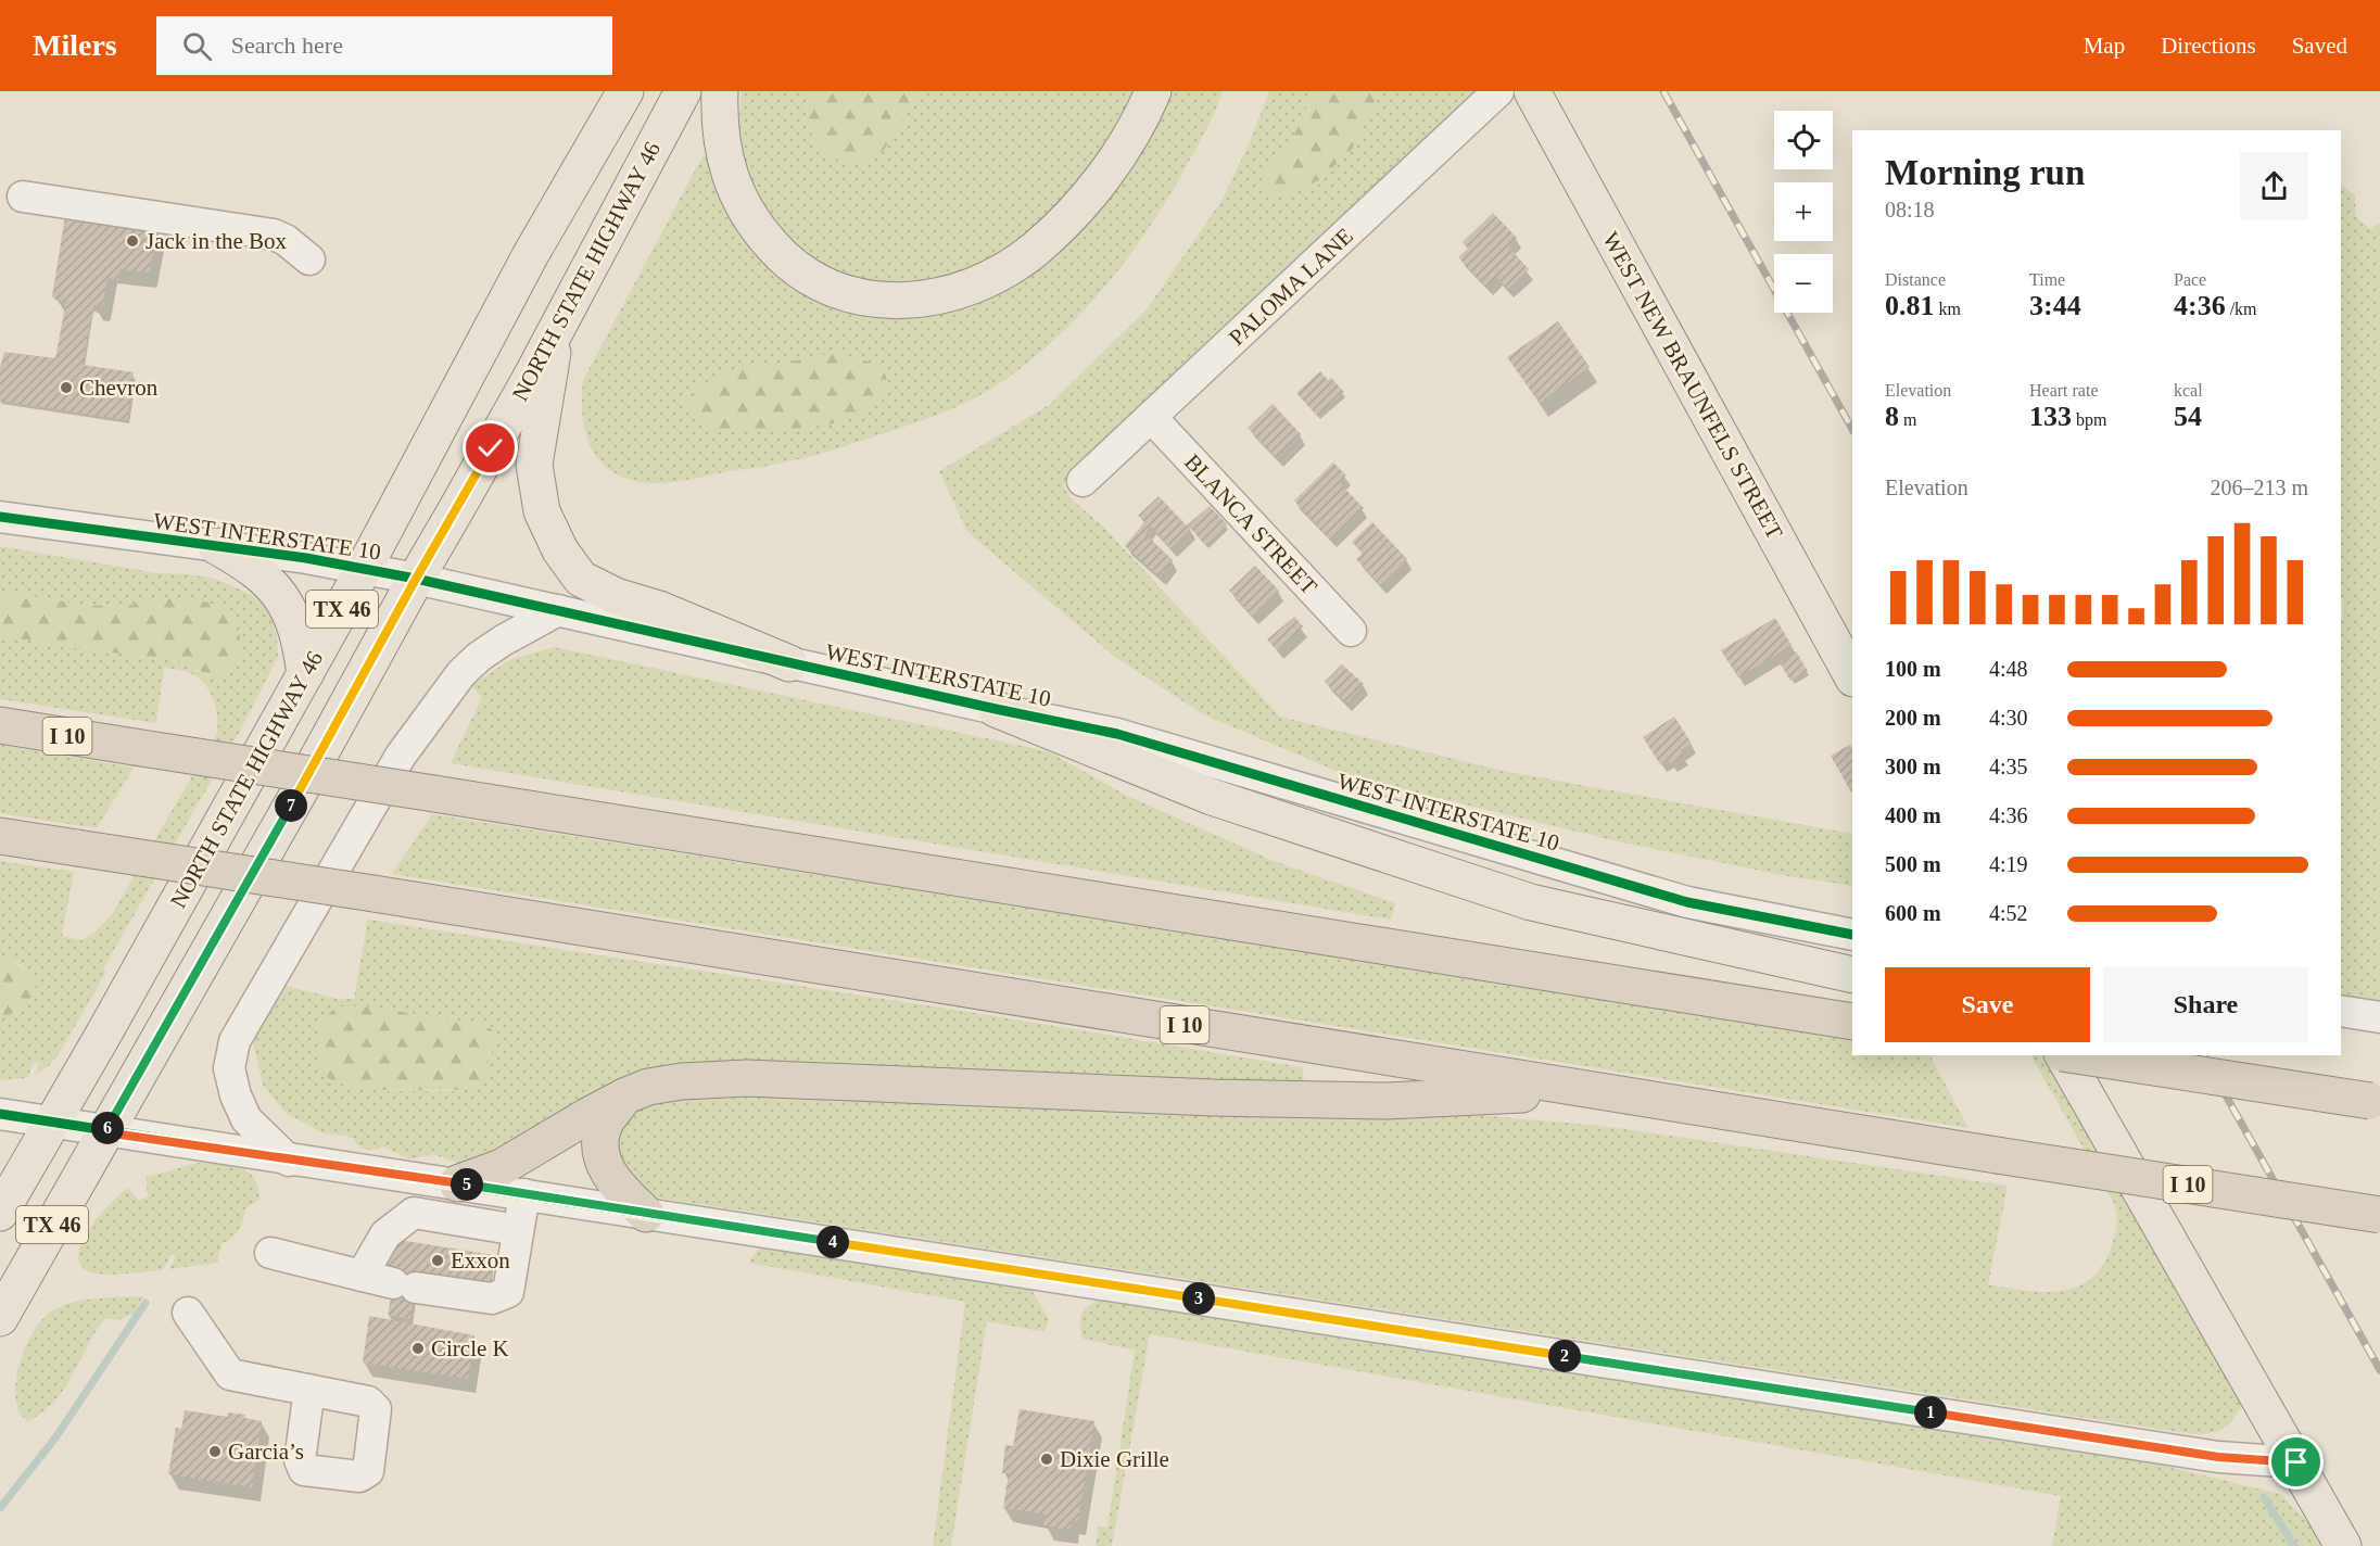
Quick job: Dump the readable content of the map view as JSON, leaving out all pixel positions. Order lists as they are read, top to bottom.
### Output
{
  "streets": {
    "highway": ["I 10"],
    "main road": ["NORTH STATE HIGHWAY 46", "WEST NEW BRAUNFELS STREET", "TX 46"],
    "street": ["PALOMA LANE", "BLANCA STREET", "WEST INTERSTATE 10"]
  },
  "crossings": [
    ["NORTH STATE HIGHWAY 46", "WEST INTERSTATE 10"],
    ["NORTH STATE HIGHWAY 46", "TX 46"],
    ["PALOMA LANE", "BLANCA STREET"]
  ],
  "places": [
    "Jack in the Box",
    "Chevron",
    "Exxon",
    "Circle K",
    "Garcia’s",
    "Dixie Grille"
  ],
  "page": {
    "header": "Milers",
    "search": "Search here",
    "nav": ["Map", "Directions", "Saved"],
    "map_buttons": ["+", "−"],
    "heading": ["Morning run", "08:18"],
    "stats": [
      ["Distance", "0.81 km"],
      ["Time", "3:44"],
      ["Pace", "4:36 /km"],
      ["Elevation", "8 m"],
      ["Heart rate", "133 bpm"],
      ["kcal", "54"]
    ],
    "chart": ["Elevation", "206–213 m"],
    "list": [
      {
        "name": "100 m",
        "note": "4:48"
      },
      {
        "name": "200 m",
        "note": "4:30"
      },
      {
        "name": "300 m",
        "note": "4:35"
      },
      {
        "name": "400 m",
        "note": "4:36"
      },
      {
        "name": "500 m",
        "note": "4:19"
      },
      {
        "name": "600 m",
        "note": "4:52"
      }
    ],
    "pins": [
      "7",
      "6",
      "5",
      "4",
      "3",
      "2",
      "1"
    ],
    "buttons": ["Save", "Share"]
  }
}
